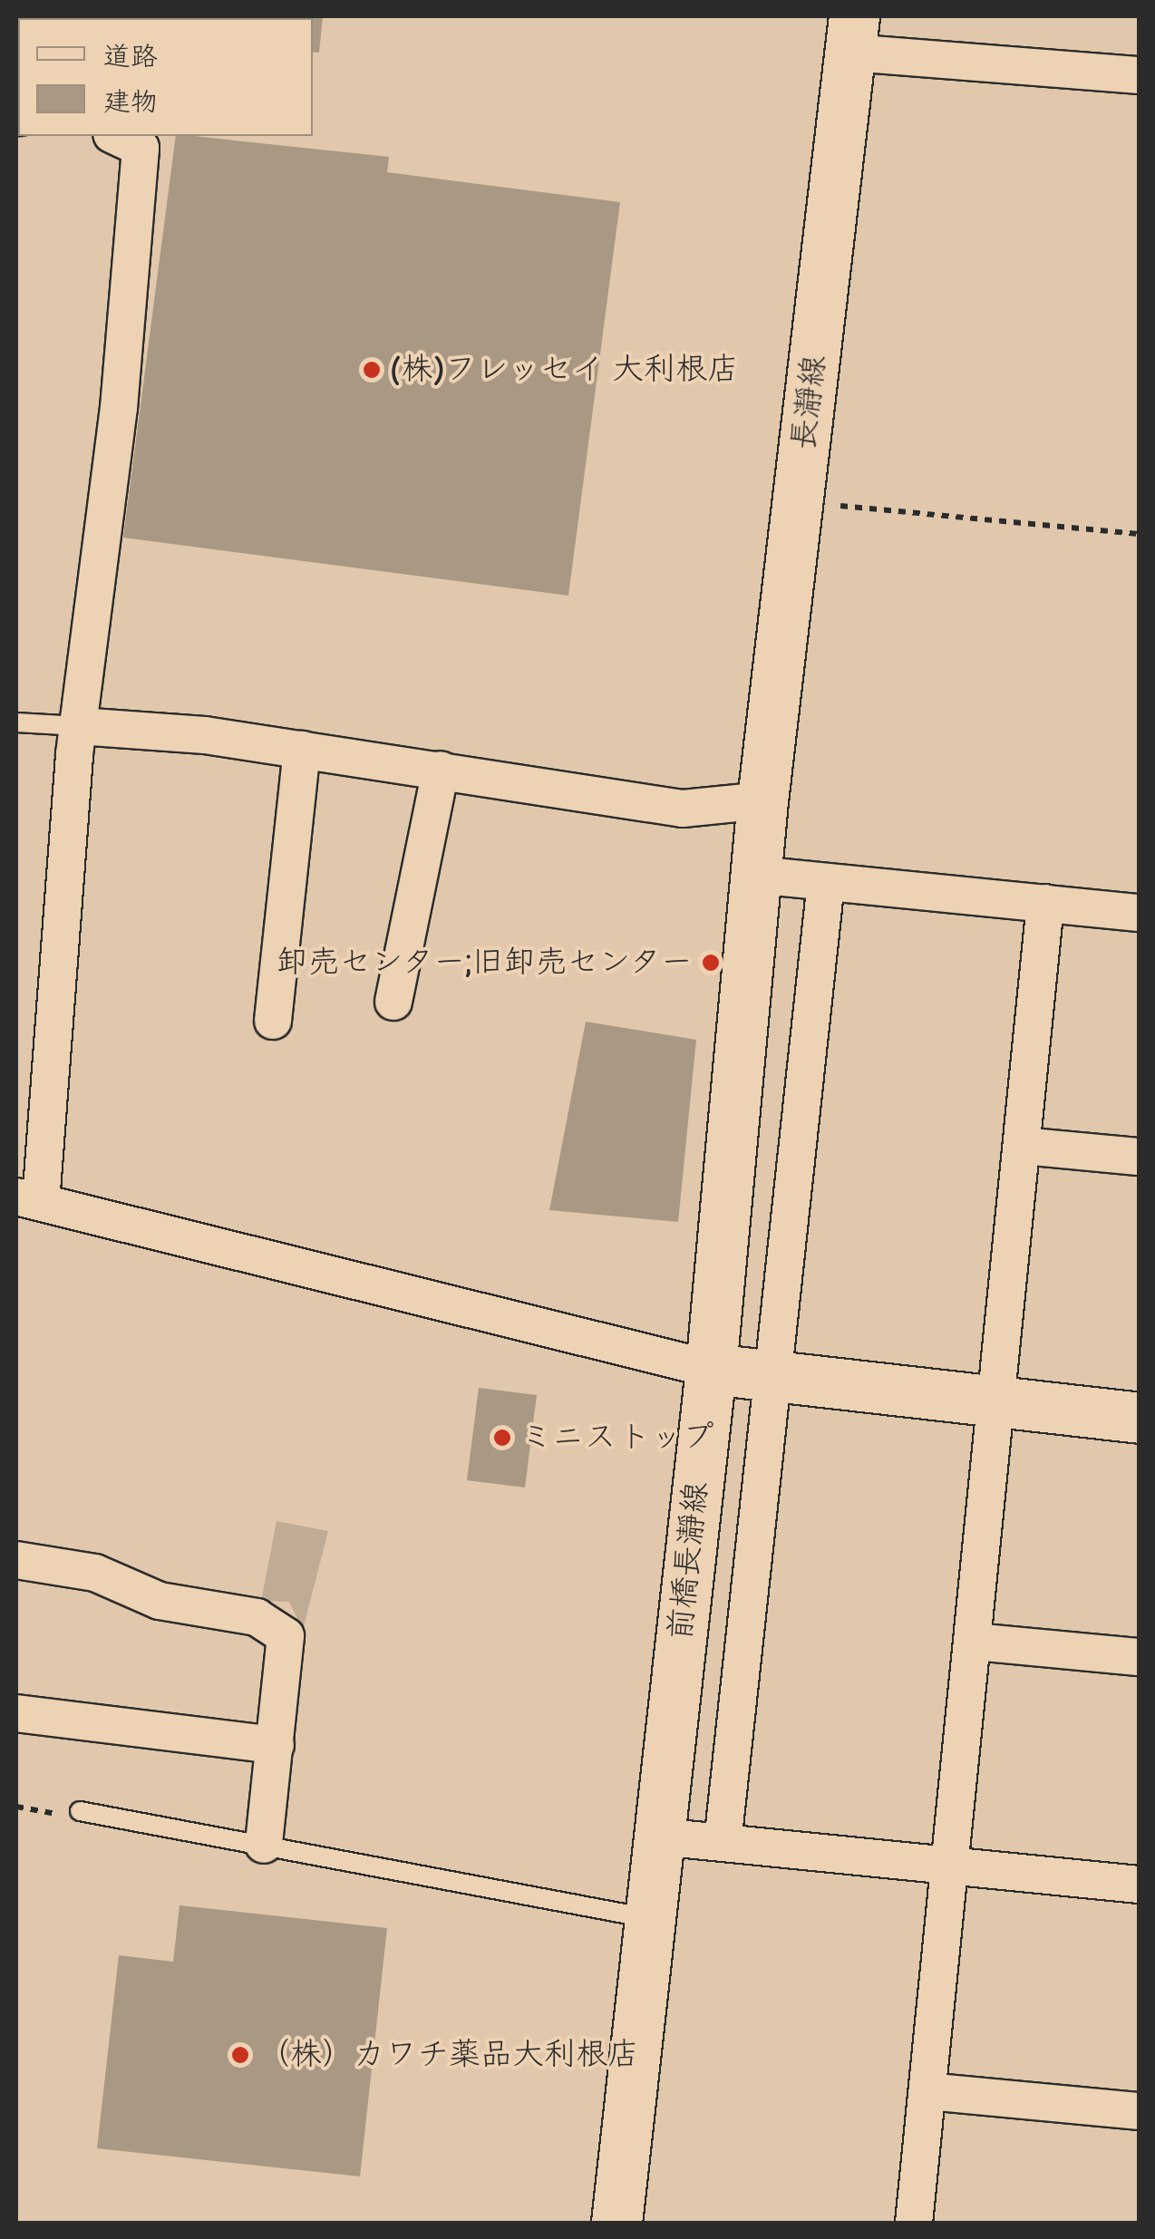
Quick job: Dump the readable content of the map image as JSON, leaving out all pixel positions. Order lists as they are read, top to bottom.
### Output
{
  "streets": {
    "main road": ["長瀞線", "前橋長瀞線"]
  },
  "crossings": [
    ["長瀞線", "前橋長瀞線"]
  ],
  "places": [
    "(株)フレッセイ 大利根店",
    "卸売センター;旧卸売センター",
    "ミニストップ",
    "（株）カワチ薬品大利根店"
  ],
  "legend": ["道路", "建物"]
}
